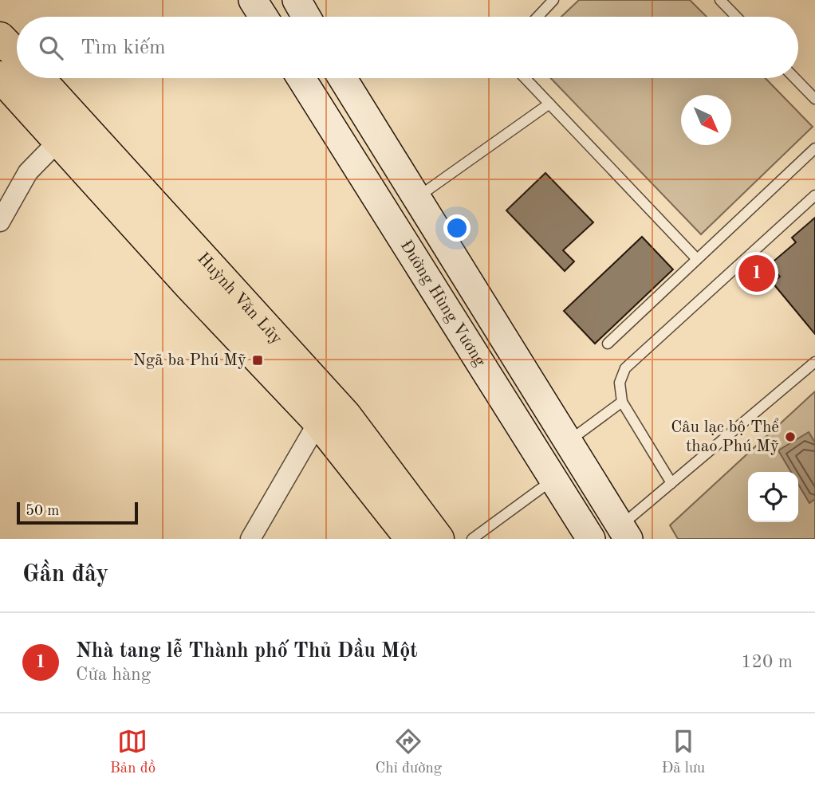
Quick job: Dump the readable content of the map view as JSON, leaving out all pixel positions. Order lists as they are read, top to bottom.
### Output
{
  "streets": {
    "main road": ["Huỳnh Văn Lũy", "Đường Hùng Vương"]
  },
  "places": {
    "transit": ["Ngã ba Phú Mỹ"],
    "other": ["Câu lạc bộ Thể thao Phú Mỹ"]
  },
  "scale_bar": "50 m",
  "north": "bottom right",
  "page": {
    "search": "Tìm kiếm",
    "pins": "1",
    "scale": "50 m",
    "heading": "Gần đây",
    "list": [
      {
        "mark": "1",
        "name": "Nhà tang lễ Thành phố Thủ Dầu Một",
        "note": "Cửa hàng",
        "value": "120 m"
      }
    ],
    "nav": ["Bản đồ", "Chỉ đường", "Đã lưu"]
  }
}
